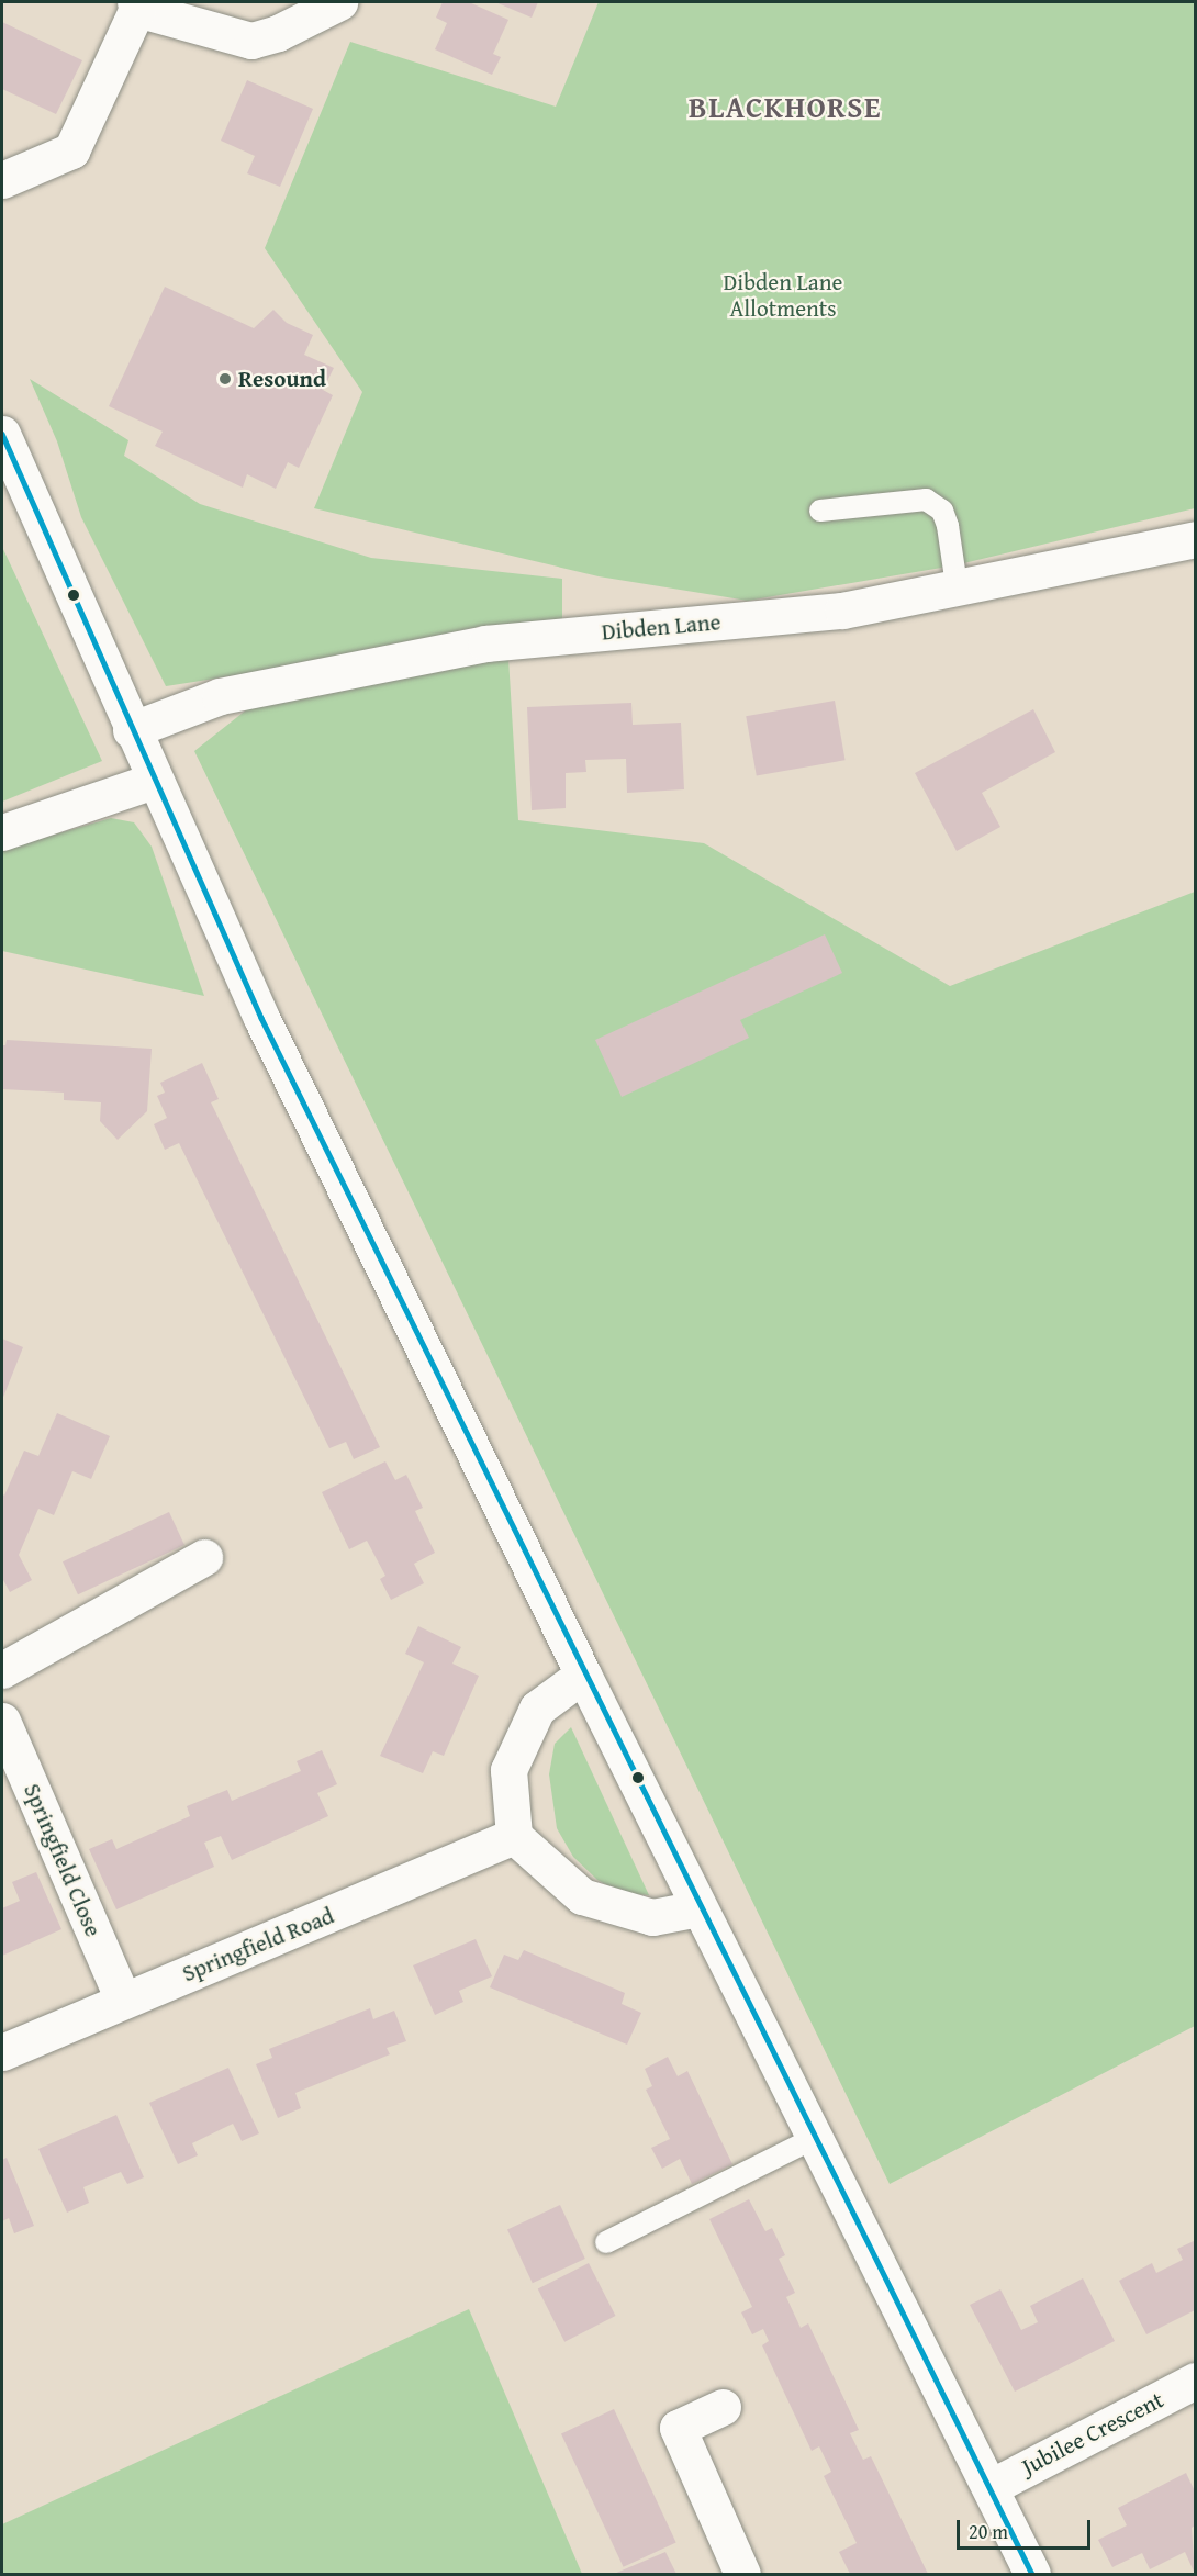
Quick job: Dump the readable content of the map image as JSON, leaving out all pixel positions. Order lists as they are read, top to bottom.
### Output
{
  "streets": {
    "street": [
      "Dibden Lane",
      "Springfield Close",
      "Springfield Road",
      "Jubilee Crescent"
    ]
  },
  "crossings": [
    ["Springfield Close", "Springfield Road"]
  ],
  "districts": ["BLACKHORSE"],
  "parks": ["Dibden Lane Allotments"],
  "places": ["Resound"],
  "scale_bar": "20 m"
}
